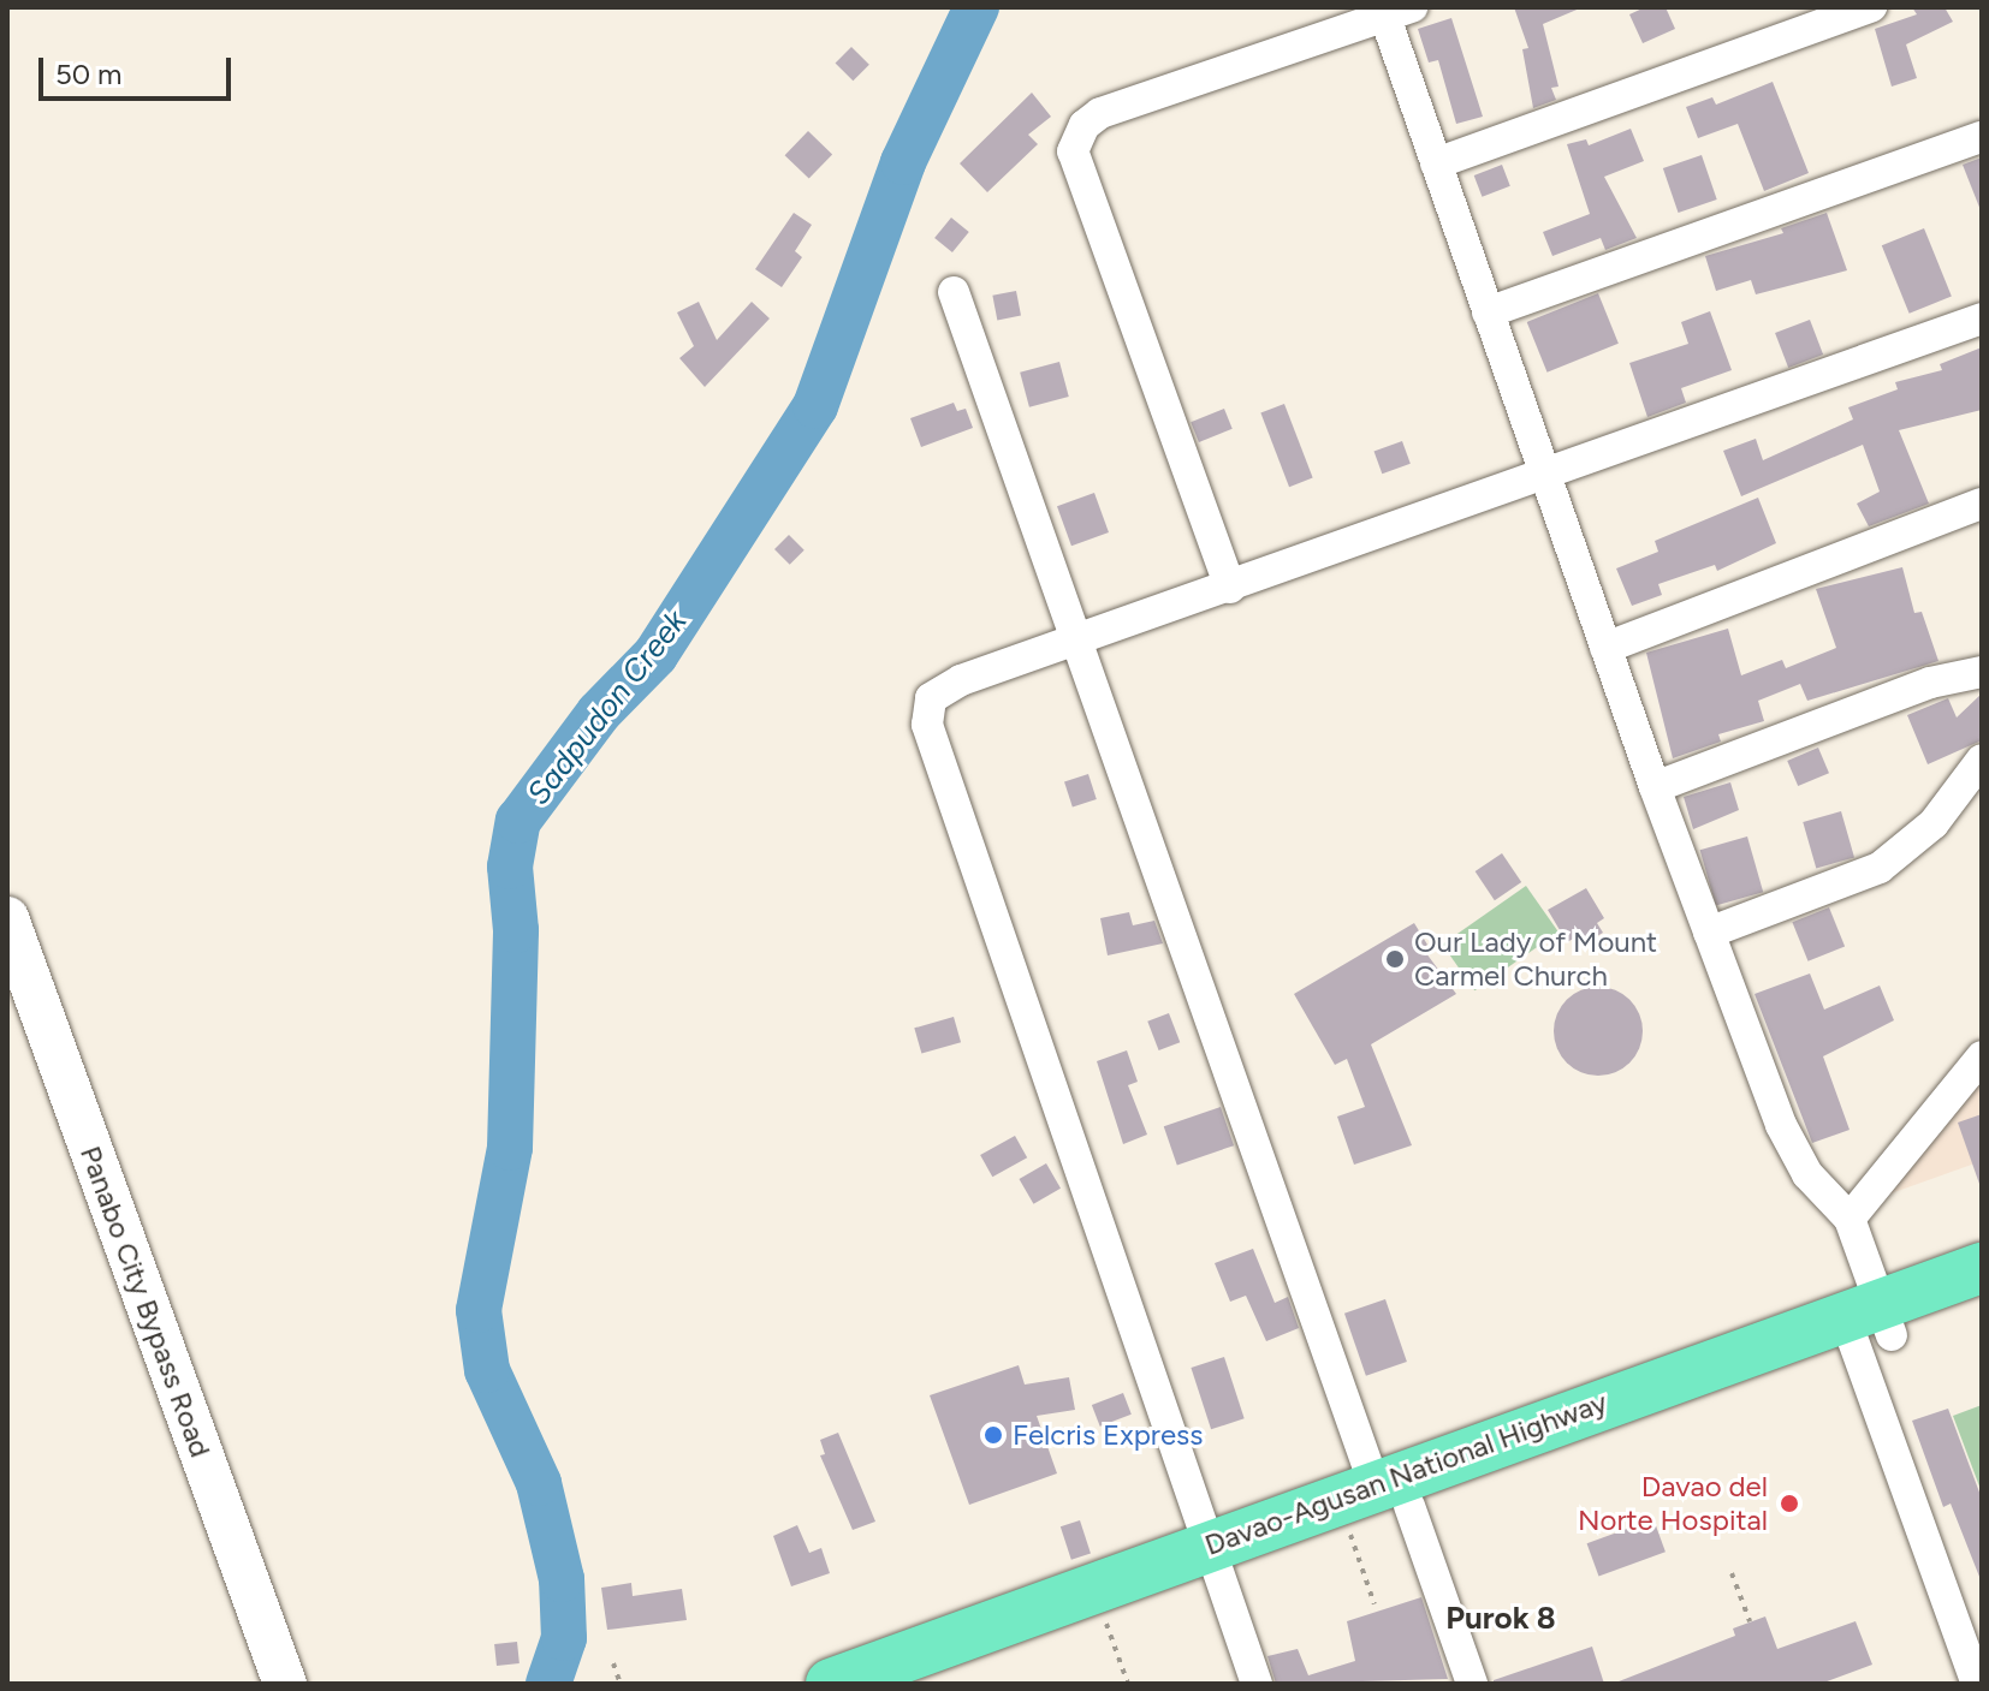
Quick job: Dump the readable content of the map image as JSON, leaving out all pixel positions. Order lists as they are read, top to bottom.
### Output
{
  "streets": {
    "highway": ["Davao-Agusan National Highway"],
    "main road": ["Panabo City Bypass Road"]
  },
  "districts": ["Purok 8"],
  "water": ["Sadpudon Creek"],
  "places": ["Our Lady of Mount Carmel Church", "Felcris Express", "Davao del Norte Hospital"],
  "scale_bar": "50 m"
}
